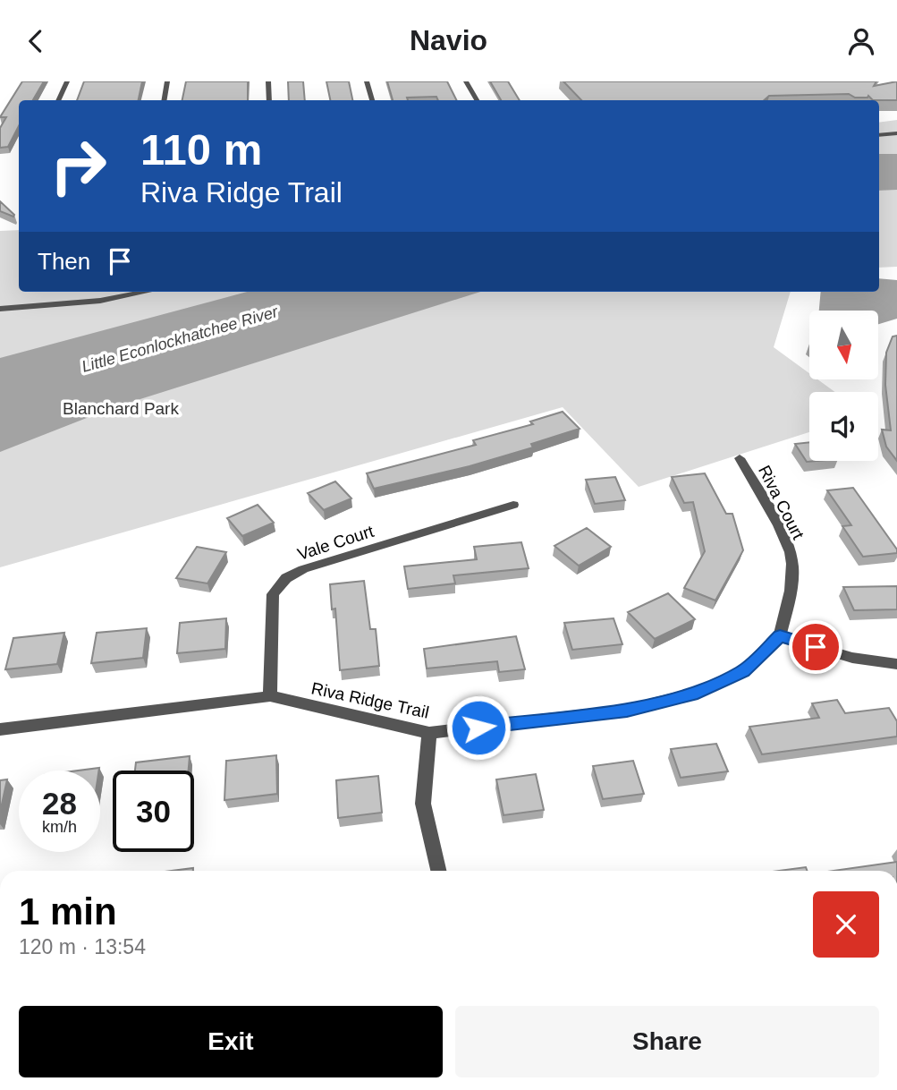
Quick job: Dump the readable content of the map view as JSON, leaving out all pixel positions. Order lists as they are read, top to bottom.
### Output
{
  "streets": {
    "street": ["Riva Court", "Vale Court", "Riva Ridge Trail"]
  },
  "crossings": [
    ["Riva Court", "Riva Ridge Trail"],
    ["Vale Court", "Riva Ridge Trail"]
  ],
  "water": ["Little Econlockhatchee River"],
  "parks": ["Blanchard Park"],
  "north": "bottom",
  "page": {
    "header": "Navio",
    "turn": ["110 m", "Riva Ridge Trail"],
    "then": "Then",
    "speed": "28 km/h",
    "limit": "30",
    "heading": ["1 min", "120 m · 13:54"],
    "buttons": ["Exit", "Share"]
  }
}
